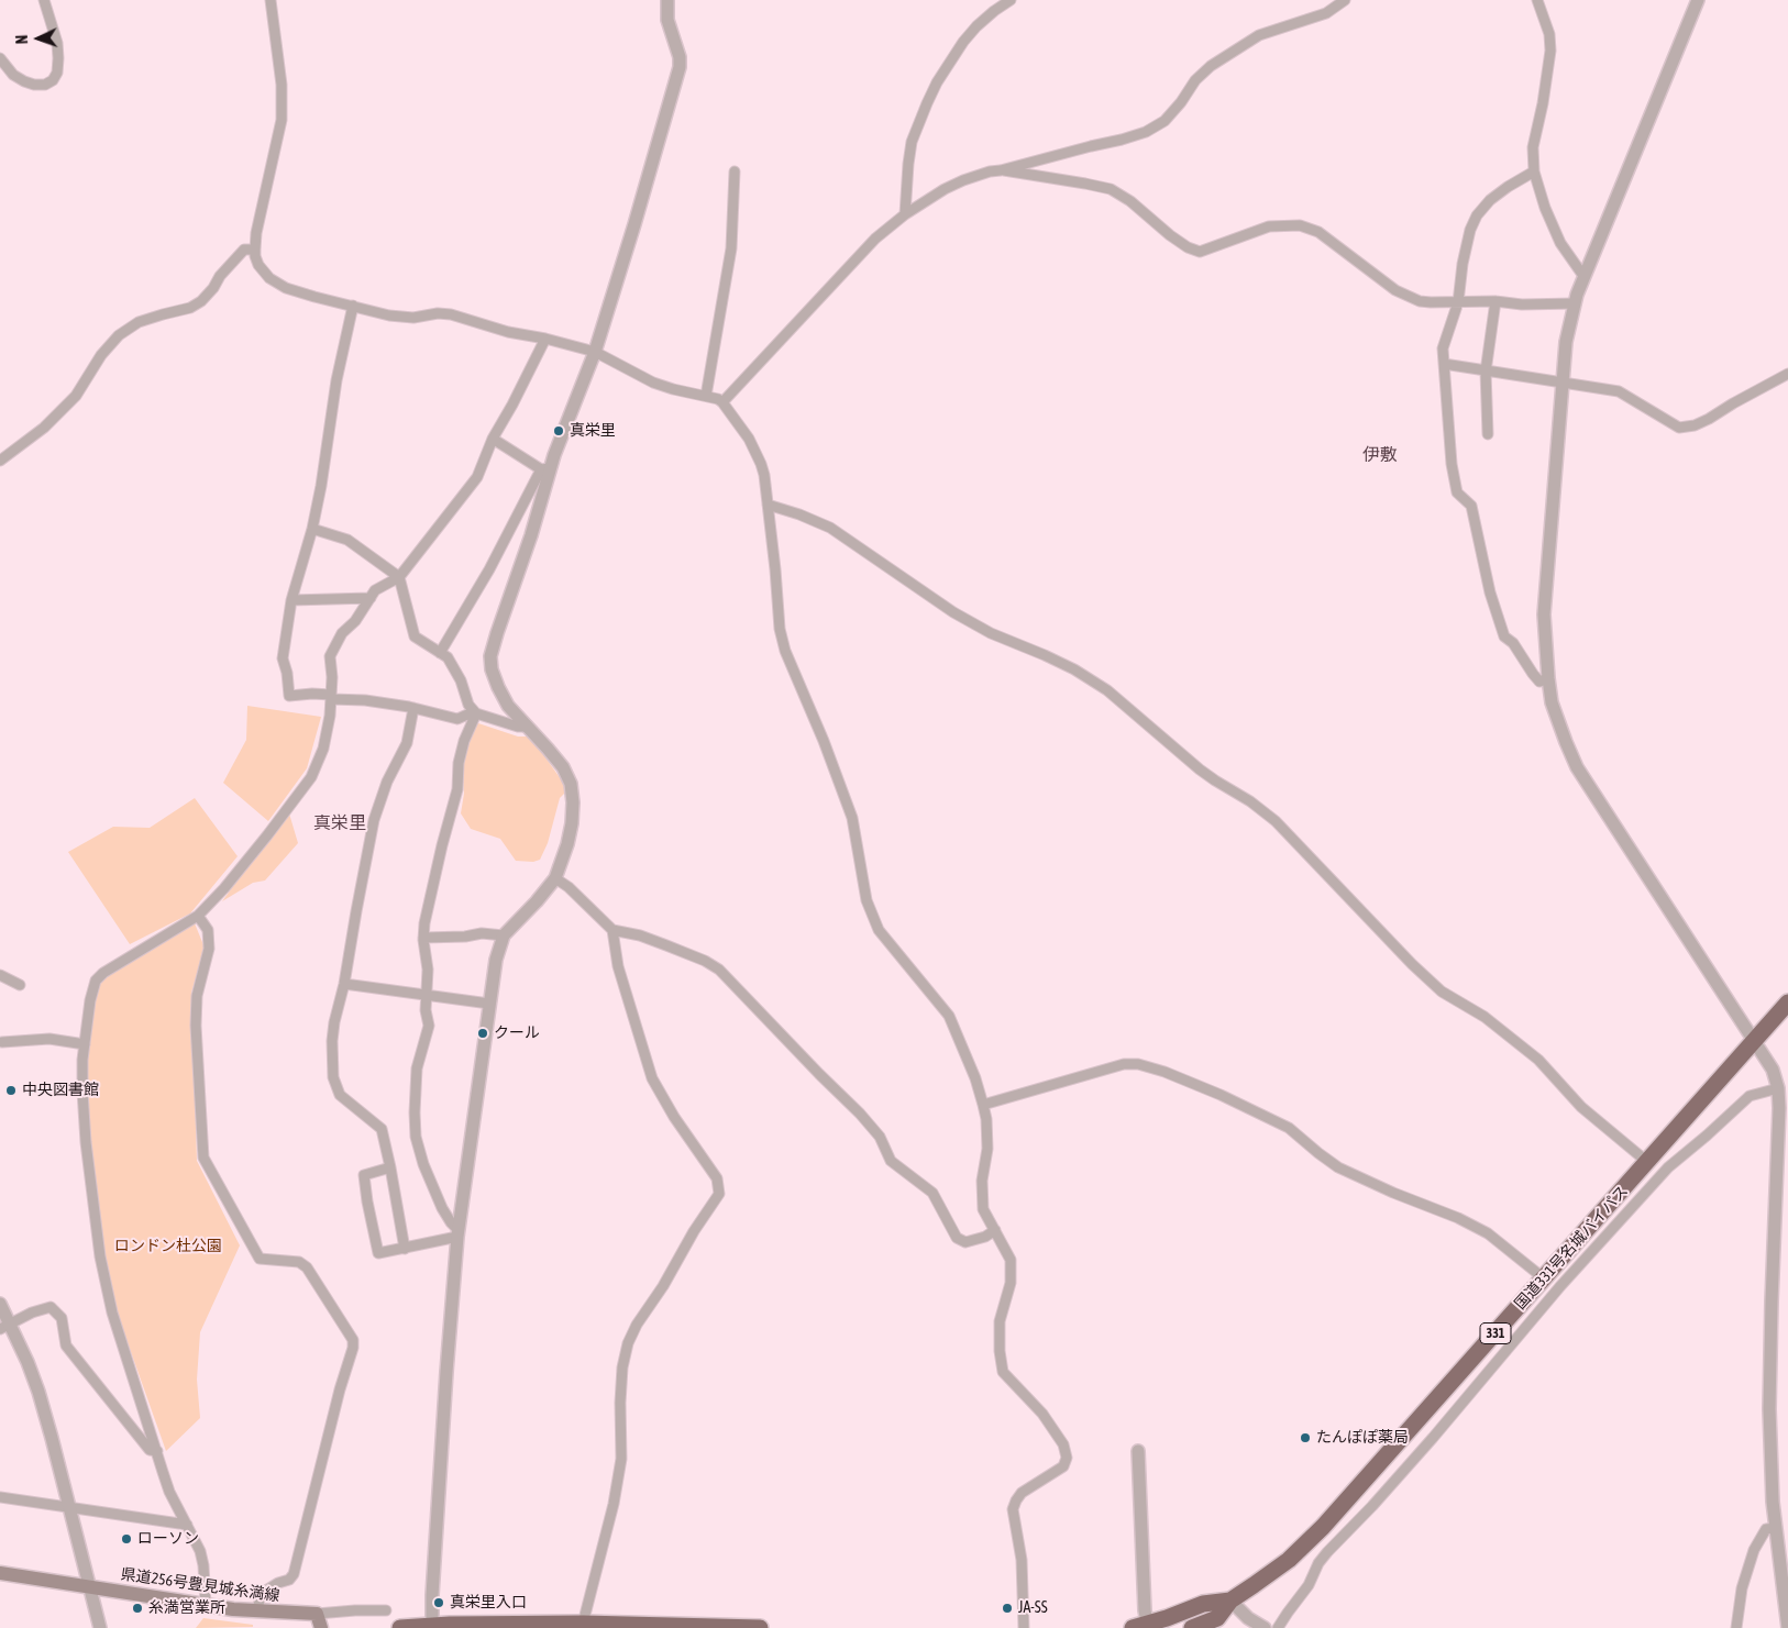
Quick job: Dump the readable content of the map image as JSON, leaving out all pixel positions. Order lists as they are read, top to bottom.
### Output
{
  "streets": {
    "highway": ["国道331号名城バイパス", "331"],
    "main road": ["県道256号豊見城糸満線"]
  },
  "crossings": [
    ["国道331号名城バイパス", "331"]
  ],
  "districts": ["伊敷", "真栄里"],
  "parks": ["ロンドン杜公園"],
  "places": [
    "真栄里",
    "クール",
    "中央図書館",
    "たんぽぽ薬局",
    "ローソン",
    "真栄里入口",
    "糸満営業所",
    "JA-SS"
  ],
  "north": "left"
}
